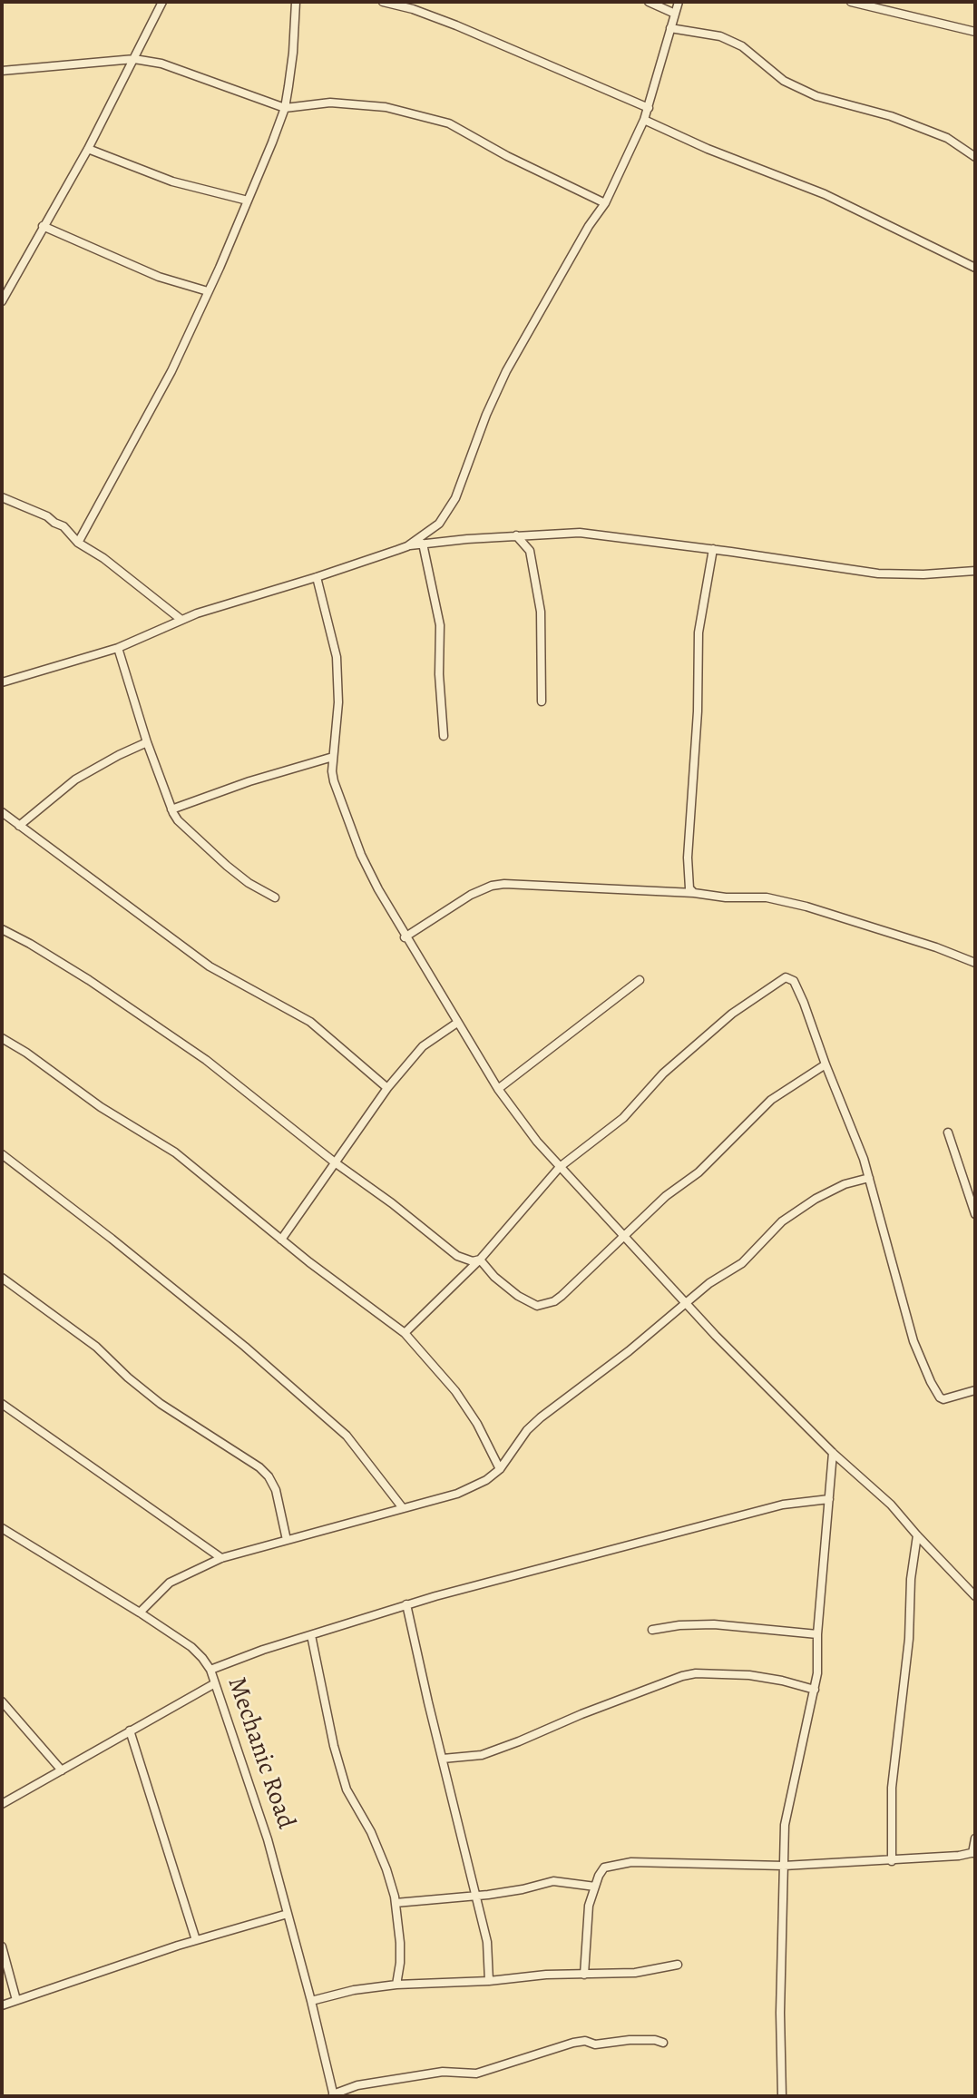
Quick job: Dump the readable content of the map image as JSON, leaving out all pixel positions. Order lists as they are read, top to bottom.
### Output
{
  "streets": {
    "street": ["Mechanic Road"]
  }
}
